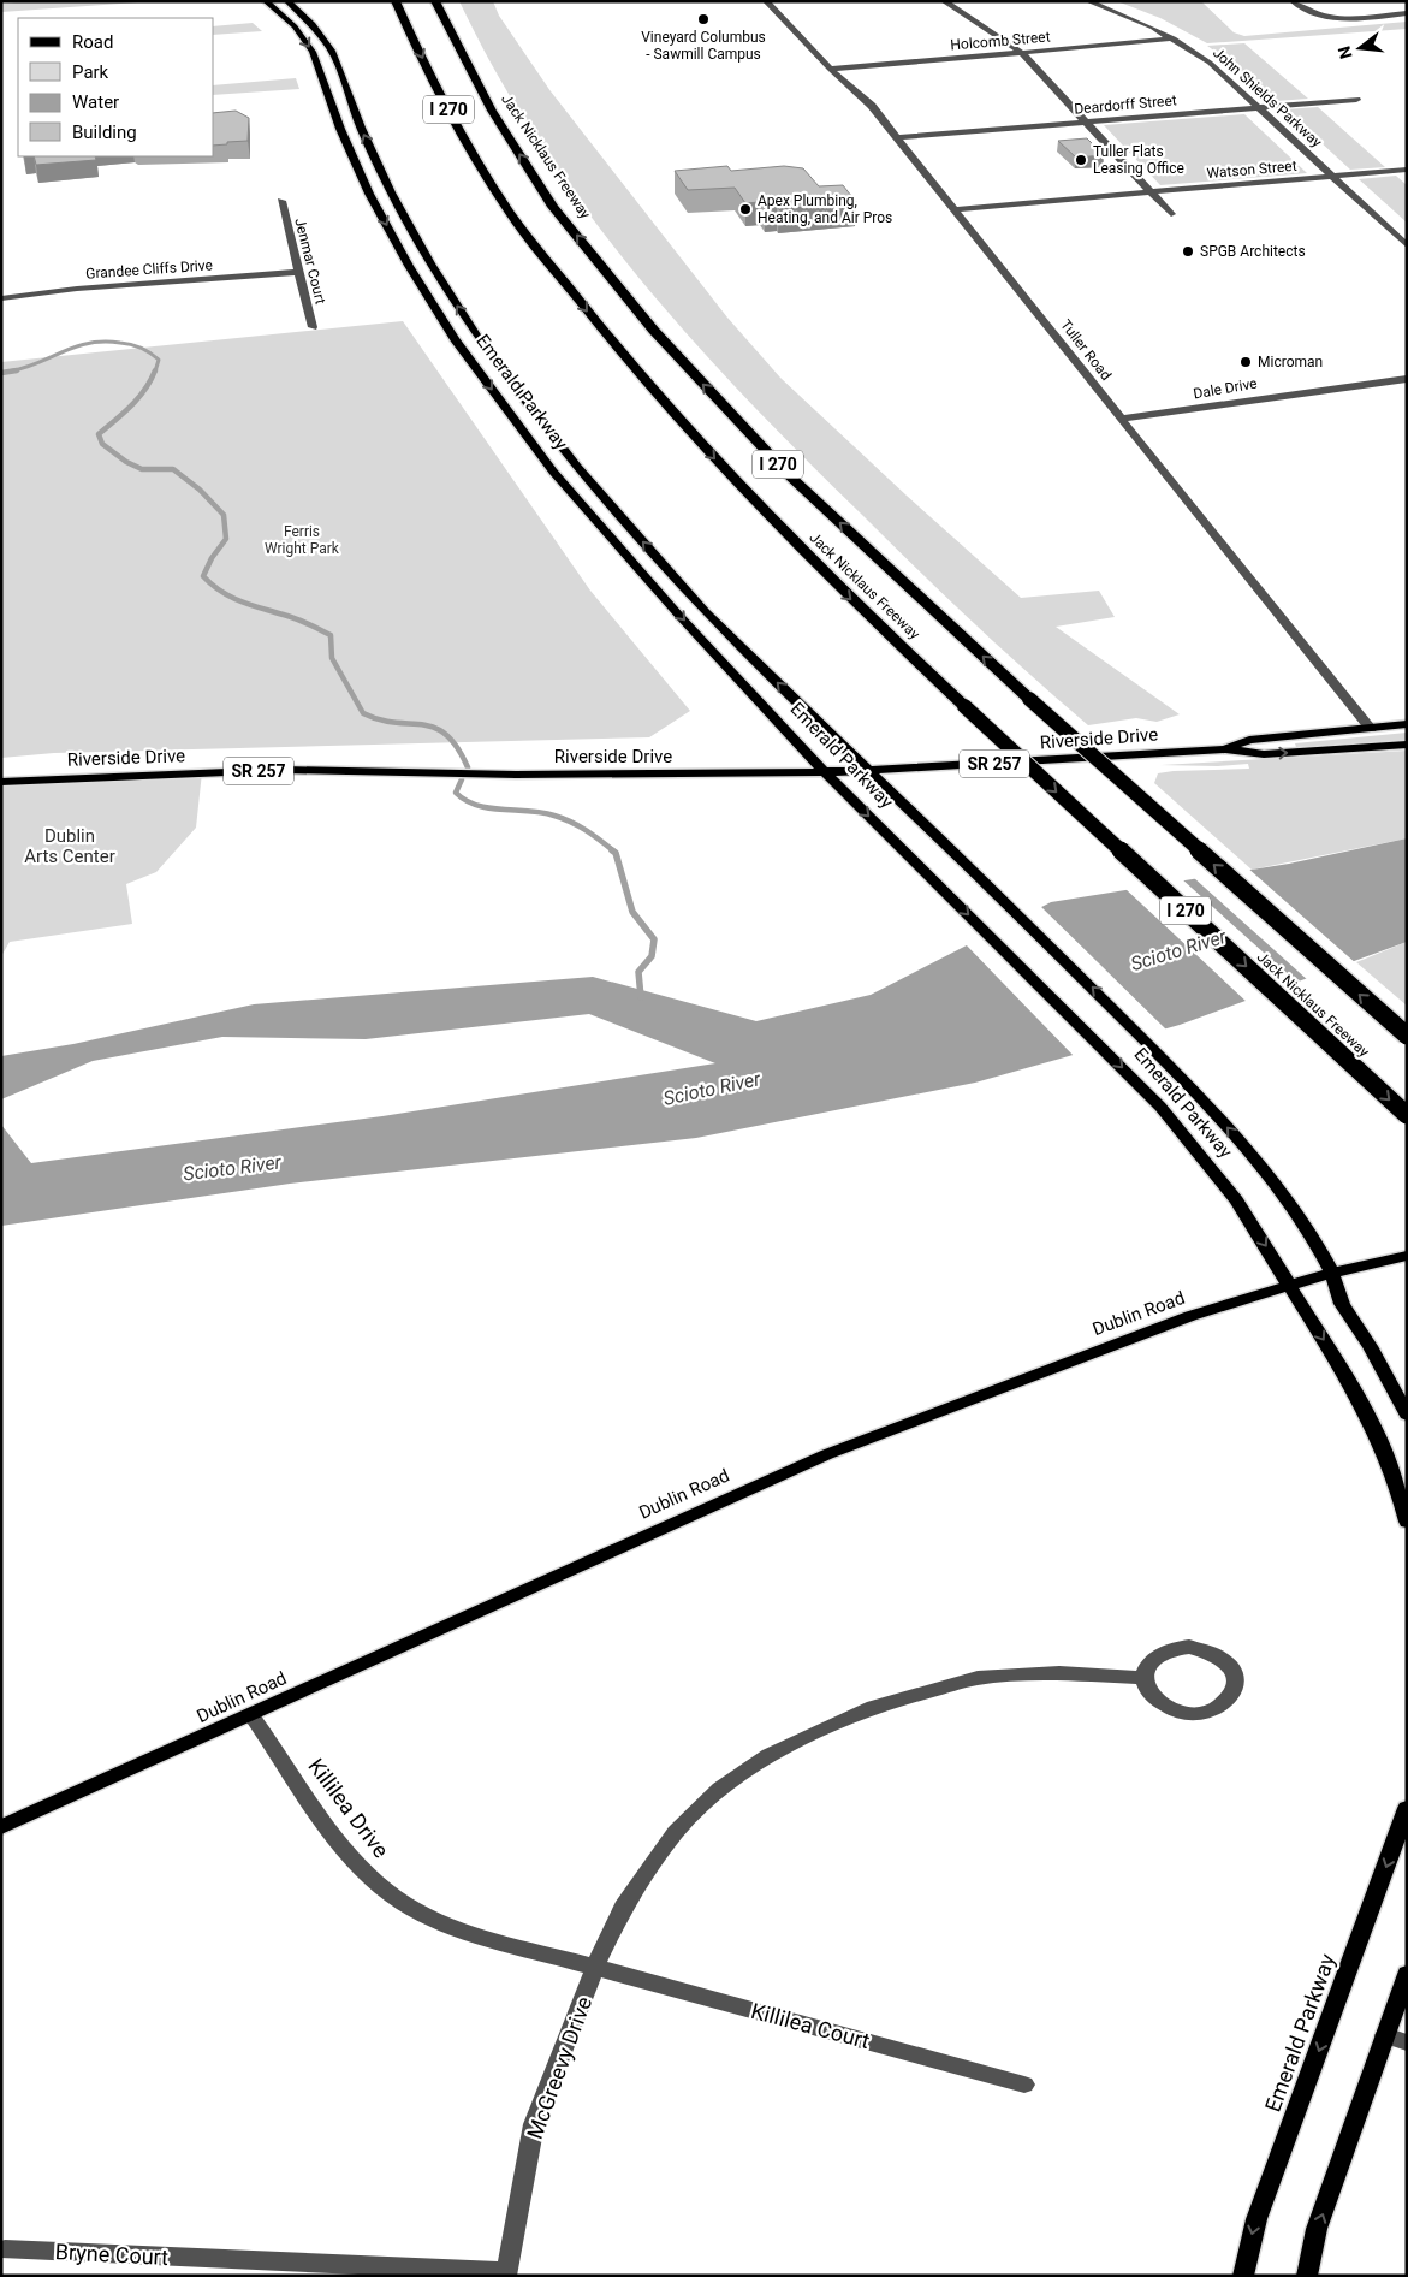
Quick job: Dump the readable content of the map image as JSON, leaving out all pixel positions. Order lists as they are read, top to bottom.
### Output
{
  "streets": {
    "highway": ["I 270", "Jack Nicklaus Freeway"],
    "main road": [
      "Emerald Parkway",
      "Riverside Drive",
      "SR 257",
      "Dublin Road"
    ],
    "street": [
      "Holcomb Street",
      "John Shields Parkway",
      "Deardorff Street",
      "Watson Street",
      "Jenmar Court",
      "Grandee Cliffs Drive",
      "Tuller Road",
      "Dale Drive",
      "Killilea Drive",
      "Killilea Court",
      "McGreevy Drive",
      "Bryne Court"
    ]
  },
  "crossings": [
    ["Holcomb Street", "John Shields Parkway"],
    ["Holcomb Street", "Tuller Road"],
    ["John Shields Parkway", "Deardorff Street"],
    ["John Shields Parkway", "Watson Street"],
    ["Deardorff Street", "Tuller Road"],
    ["Watson Street", "Tuller Road"],
    ["Jenmar Court", "Grandee Cliffs Drive"],
    ["Tuller Road", "Dale Drive"],
    ["Tuller Road", "Riverside Drive"],
    ["Emerald Parkway", "Riverside Drive"],
    ["Emerald Parkway", "Dublin Road"],
    ["Dublin Road", "Killilea Drive"],
    ["Killilea Drive", "Killilea Court"],
    ["Killilea Drive", "McGreevy Drive"],
    ["Killilea Court", "McGreevy Drive"],
    ["McGreevy Drive", "Bryne Court"]
  ],
  "water": ["Scioto River"],
  "parks": ["Ferris Wright Park", "Dublin Arts Center"],
  "places": [
    "Vineyard Columbus - Sawmill Campus",
    "Tuller Flats Leasing Office",
    "Apex Plumbing, Heating, and Air Pros",
    "SPGB Architects",
    "Microman"
  ],
  "legend": [
    "Road",
    "Park",
    "Water",
    "Building"
  ],
  "north": "left"
}
